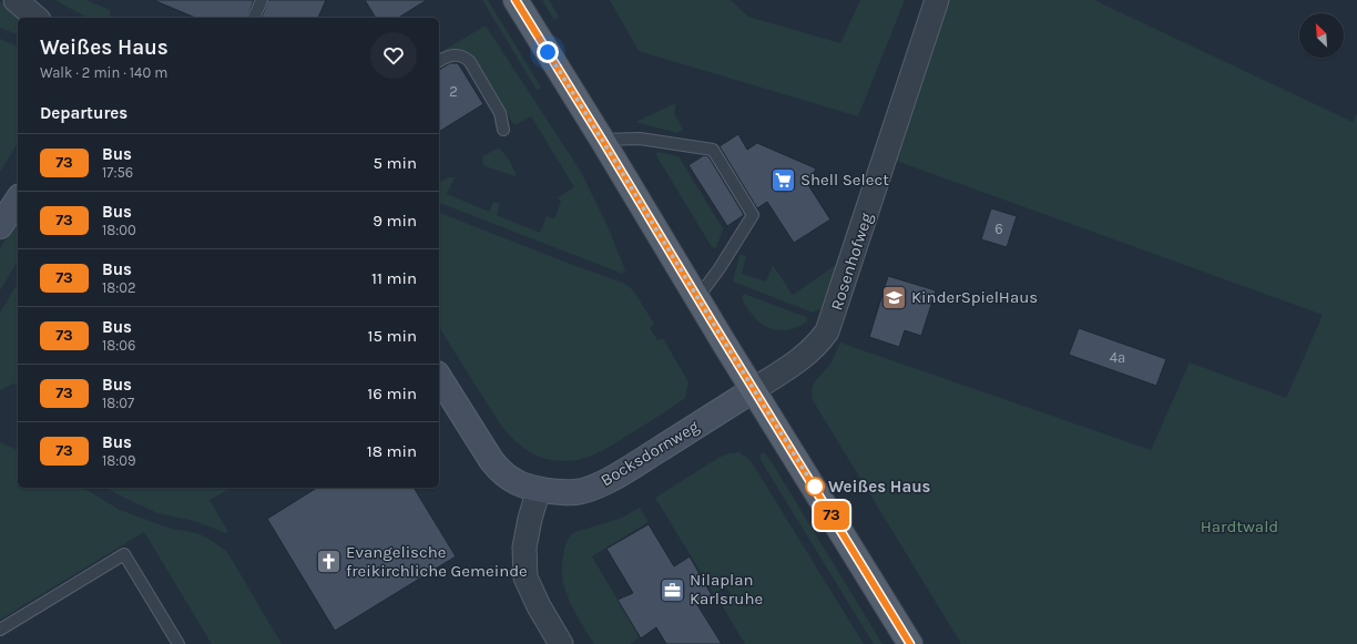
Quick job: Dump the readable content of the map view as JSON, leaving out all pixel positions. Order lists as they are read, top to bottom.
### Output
{
  "streets": {
    "main road": ["Bocksdornweg"],
    "street": ["Rosenhofweg"]
  },
  "crossings": [
    ["Rosenhofweg", "Bocksdornweg"]
  ],
  "parks": ["Hardtwald"],
  "places": {
    "supermarket": ["Shell Select"],
    "school or university": ["KinderSpielHaus"],
    "other": ["Weißes Haus"],
    "church": ["Evangelische freikirchliche Gemeinde"],
    "office": ["Nilaplan Karlsruhe"]
  },
  "lines": ["bus line 73"],
  "house_numbers": ["2", "6", "4a"],
  "north": "top left",
  "page": {
    "on_map": "73",
    "heading": [
      ["Weißes Haus", "Walk · 2 min · 140 m"],
      "Departures"
    ],
    "list": [
      {
        "mark": "73",
        "name": "Bus",
        "note": "17:56",
        "value": "5 min"
      },
      {
        "mark": "73",
        "name": "Bus",
        "note": "18:00",
        "value": "9 min"
      },
      {
        "mark": "73",
        "name": "Bus",
        "note": "18:02",
        "value": "11 min"
      },
      {
        "mark": "73",
        "name": "Bus",
        "note": "18:06",
        "value": "15 min"
      },
      {
        "mark": "73",
        "name": "Bus",
        "note": "18:07",
        "value": "16 min"
      },
      {
        "mark": "73",
        "name": "Bus",
        "note": "18:09",
        "value": "18 min"
      }
    ]
  }
}
